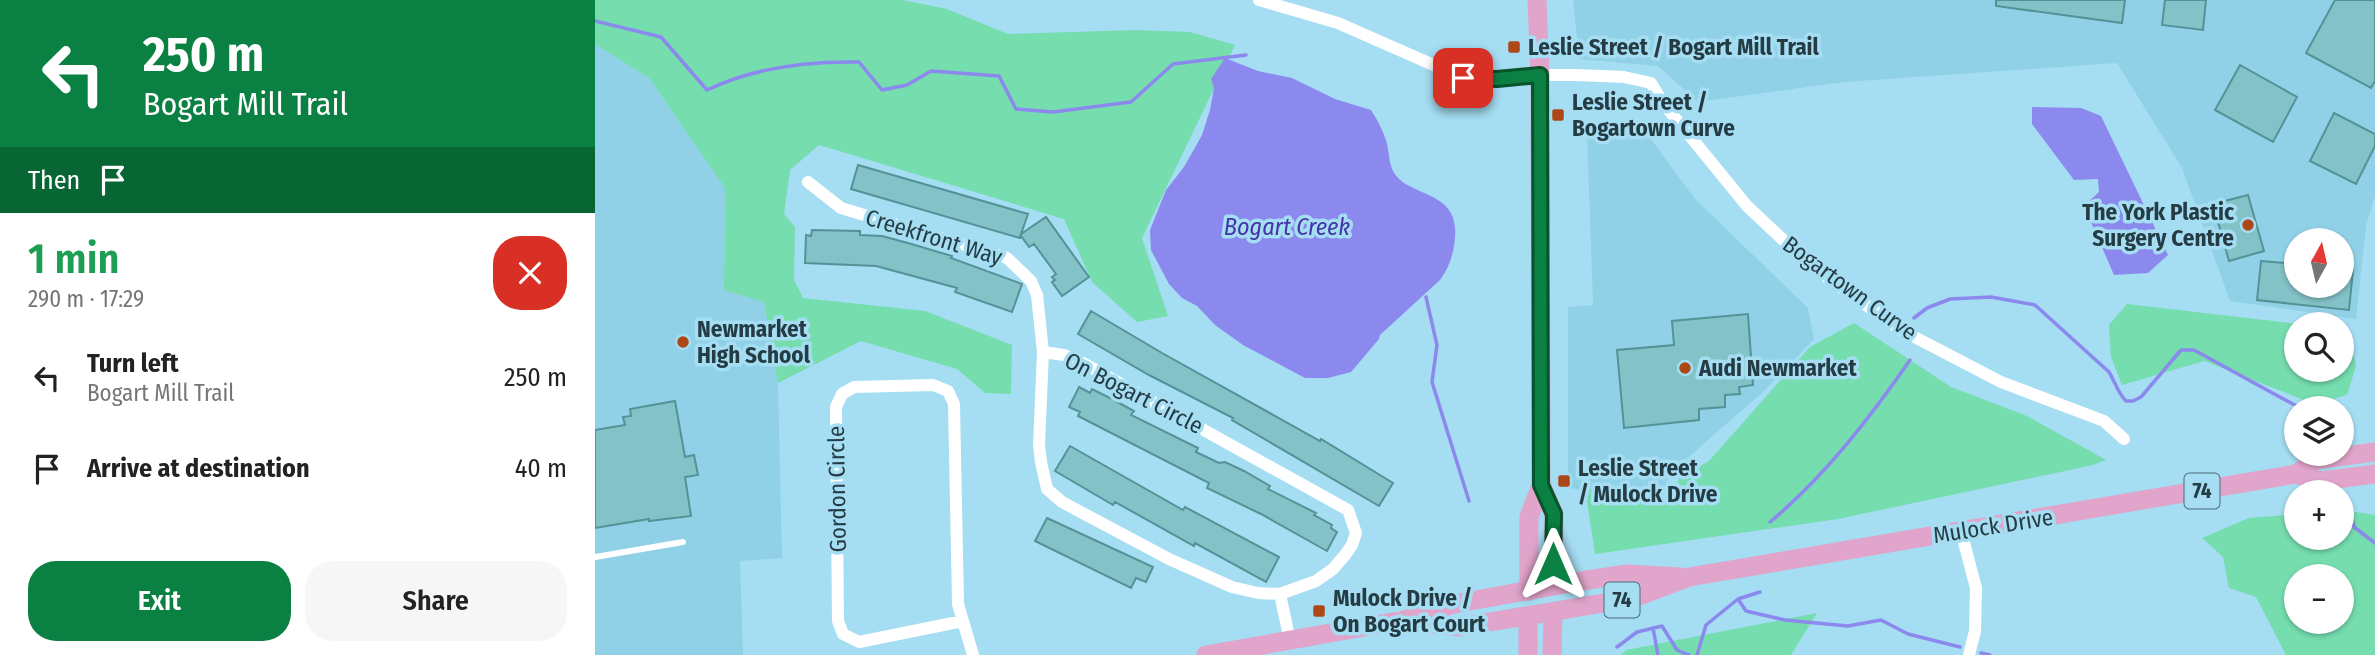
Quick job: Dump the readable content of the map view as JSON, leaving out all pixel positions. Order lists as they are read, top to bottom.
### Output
{
  "streets": {
    "main road": ["74", "Mulock Drive"],
    "street": [
      "Creekfront Way",
      "Bogartown Curve",
      "On Bogart Circle",
      "Gordon Circle"
    ]
  },
  "crossings": [
    ["Creekfront Way", "On Bogart Circle"]
  ],
  "water": ["Bogart Creek"],
  "places": {
    "transit": [
      "Leslie Street / Bogart Mill Trail",
      "Leslie Street / Bogartown Curve",
      "Leslie Street / Mulock Drive",
      "Mulock Drive / On Bogart Court"
    ],
    "other": ["The York Plastic Surgery Centre", "Newmarket High School", "Audi Newmarket"]
  },
  "north": "top",
  "page": {
    "turn": ["250 m", "Bogart Mill Trail"],
    "then": "Then",
    "heading": ["1 min", "290 m · 17:29"],
    "map_buttons": ["+", "−"],
    "list": [
      {
        "name": "Turn left",
        "note": "Bogart Mill Trail",
        "value": "250 m"
      },
      {
        "name": "Arrive at destination",
        "value": "40 m"
      }
    ],
    "buttons": ["Exit", "Share"]
  }
}
